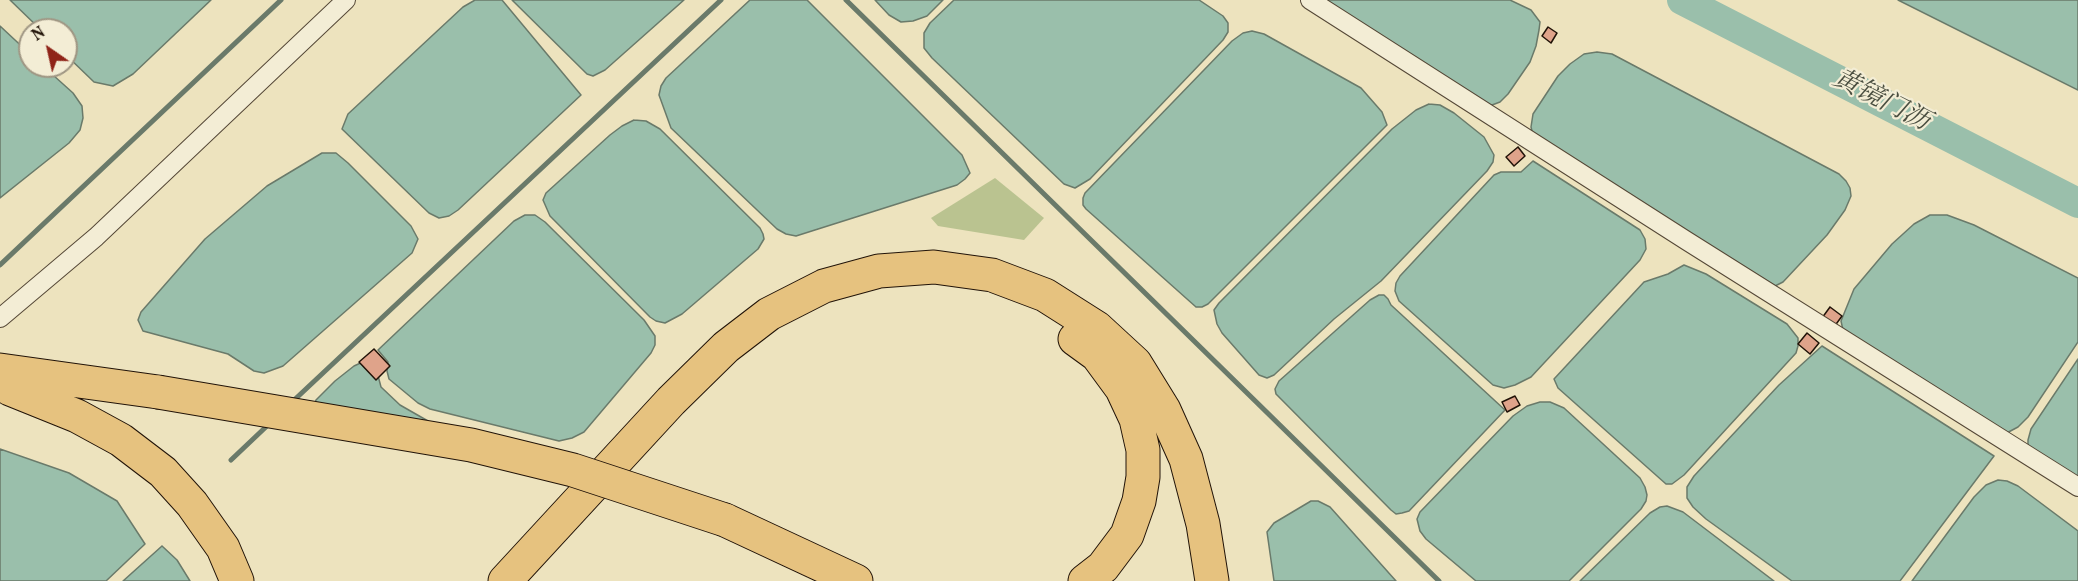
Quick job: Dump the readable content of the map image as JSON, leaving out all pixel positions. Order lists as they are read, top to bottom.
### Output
{
  "water": ["黄镜门沥"],
  "north": "top left"
}
